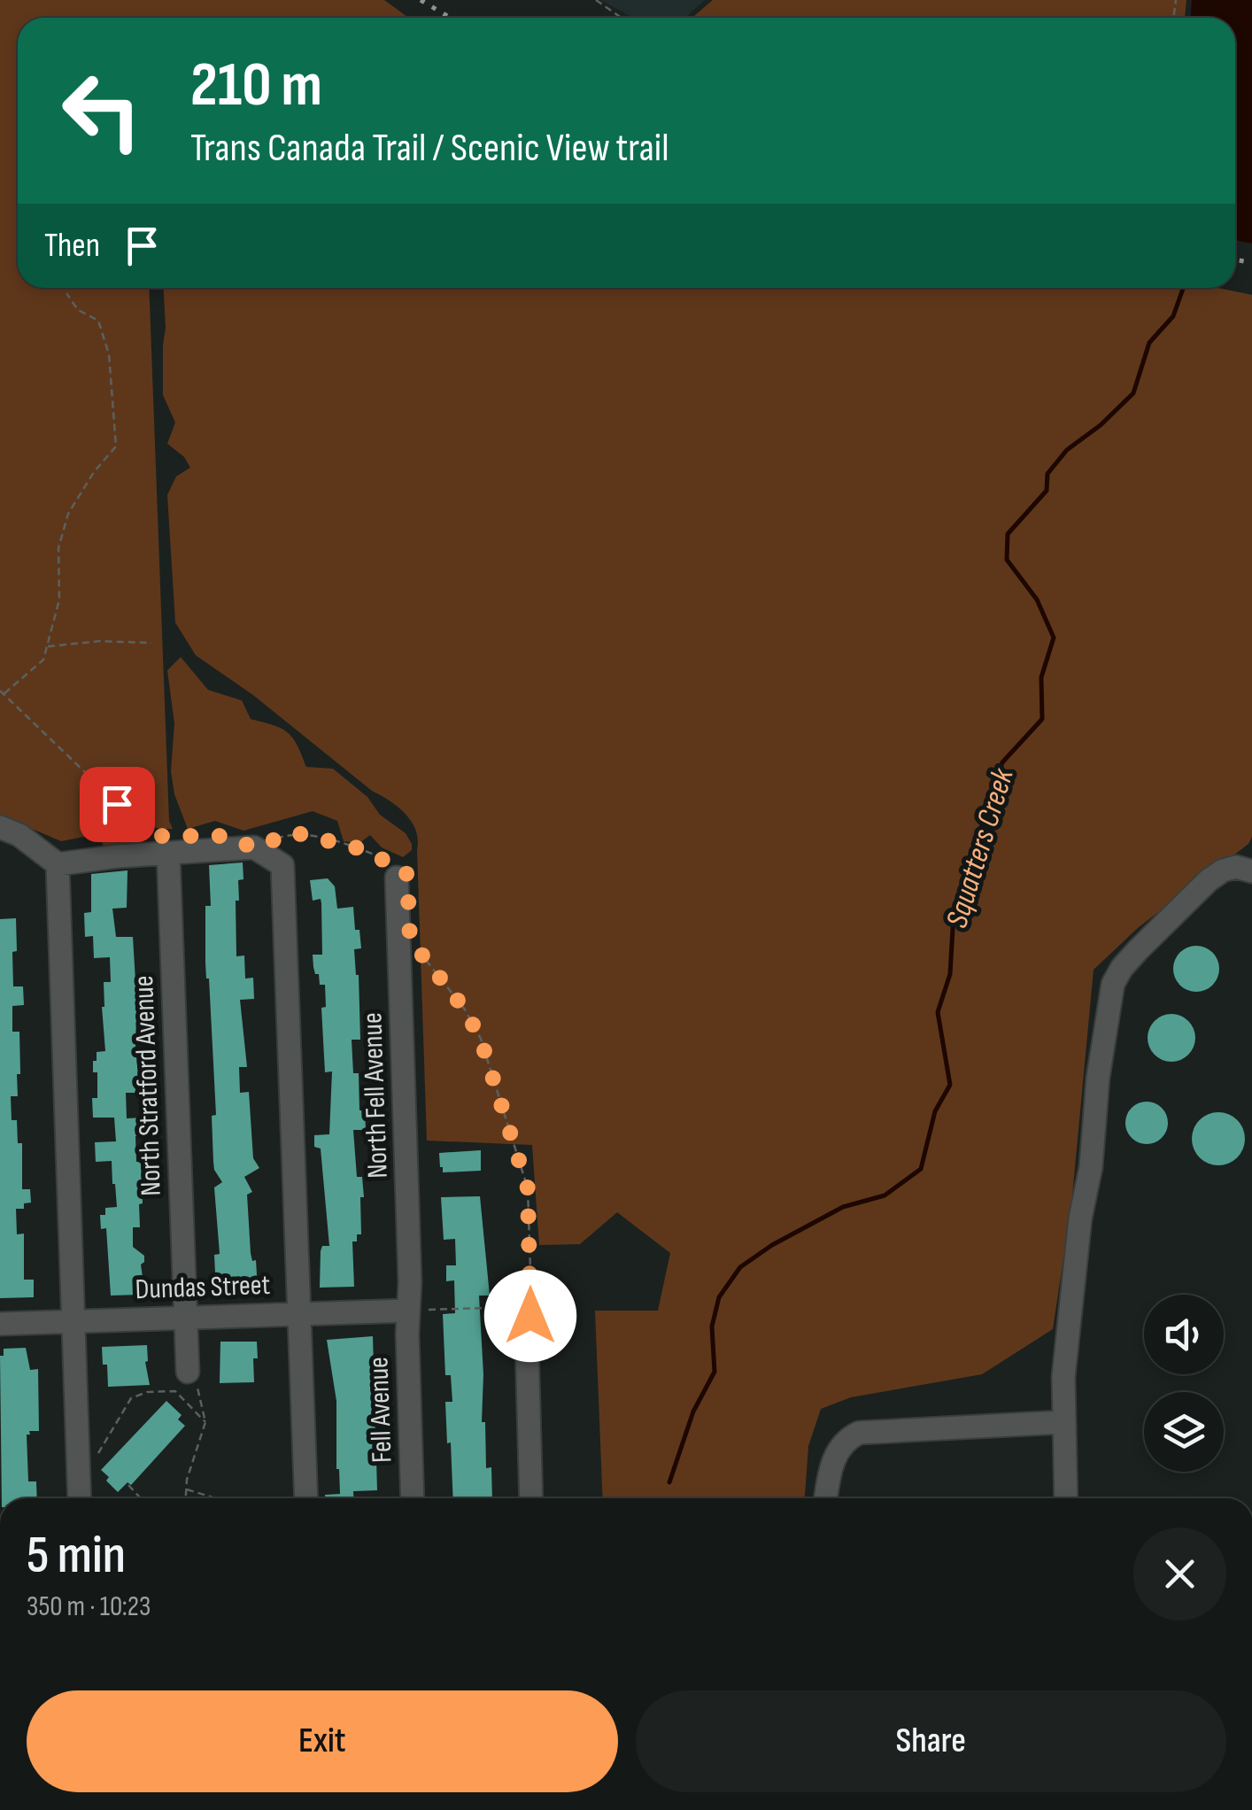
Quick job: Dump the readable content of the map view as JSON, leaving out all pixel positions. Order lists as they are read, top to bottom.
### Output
{
  "streets": {
    "street": [
      "North Stratford Avenue",
      "North Fell Avenue",
      "Dundas Street",
      "Fell Avenue"
    ]
  },
  "crossings": [
    ["North Stratford Avenue", "Dundas Street"],
    ["North Fell Avenue", "Dundas Street"],
    ["North Fell Avenue", "Fell Avenue"],
    ["Dundas Street", "Fell Avenue"]
  ],
  "water": ["Squatters Creek"],
  "page": {
    "turn": ["210 m", "Trans Canada Trail / Scenic View trail"],
    "then": "Then",
    "heading": ["5 min", "350 m · 10:23"],
    "buttons": ["Exit", "Share"]
  }
}
